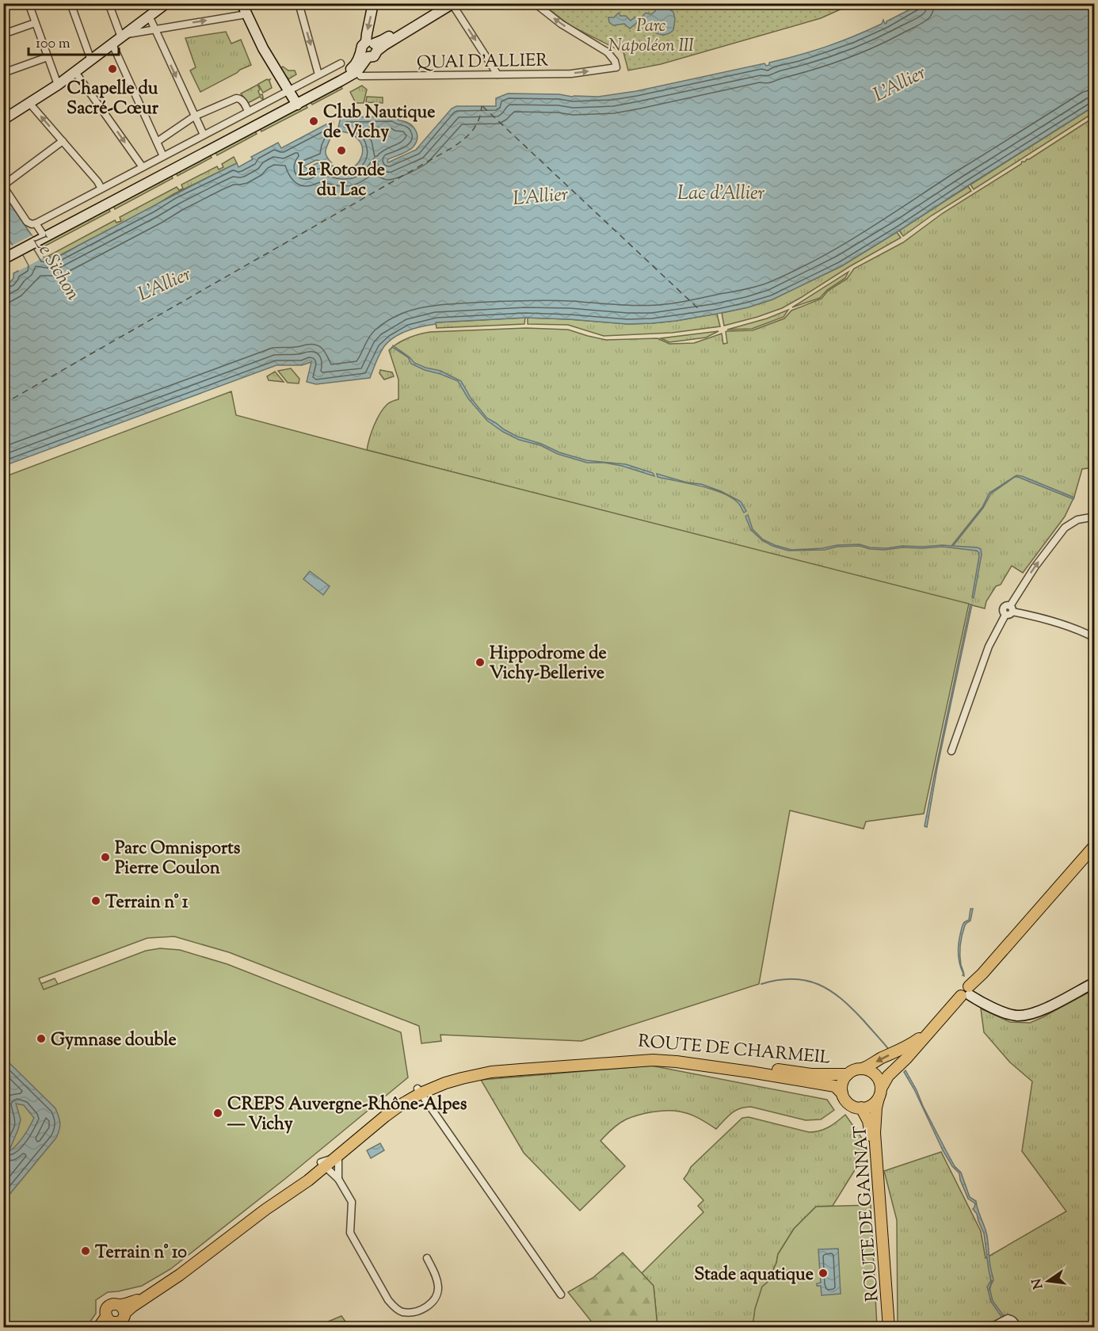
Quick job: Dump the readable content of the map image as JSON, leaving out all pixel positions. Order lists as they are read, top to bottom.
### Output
{
  "streets": {
    "main road": ["ROUTE DE CHARMEIL", "ROUTE DE GANNAT"],
    "street": ["QUAI D'ALLIER"]
  },
  "crossings": [
    ["ROUTE DE CHARMEIL", "ROUTE DE GANNAT"]
  ],
  "water": ["L'Allier", "Lac d'Allier", "Le Sichon"],
  "parks": ["Parc Napoléon III"],
  "places": [
    "Chapelle du Sacré-Cœur",
    "Club Nautique de Vichy",
    "La Rotonde du Lac",
    "Hippodrome de Vichy-Bellerive",
    "Parc Omnisports Pierre Coulon",
    "Terrain n° 1",
    "Gymnase double",
    "CREPS Auvergne-Rhône-Alpes — Vichy",
    "Terrain n° 10",
    "Stade aquatique"
  ],
  "scale_bar": "100 m",
  "north": "left"
}
